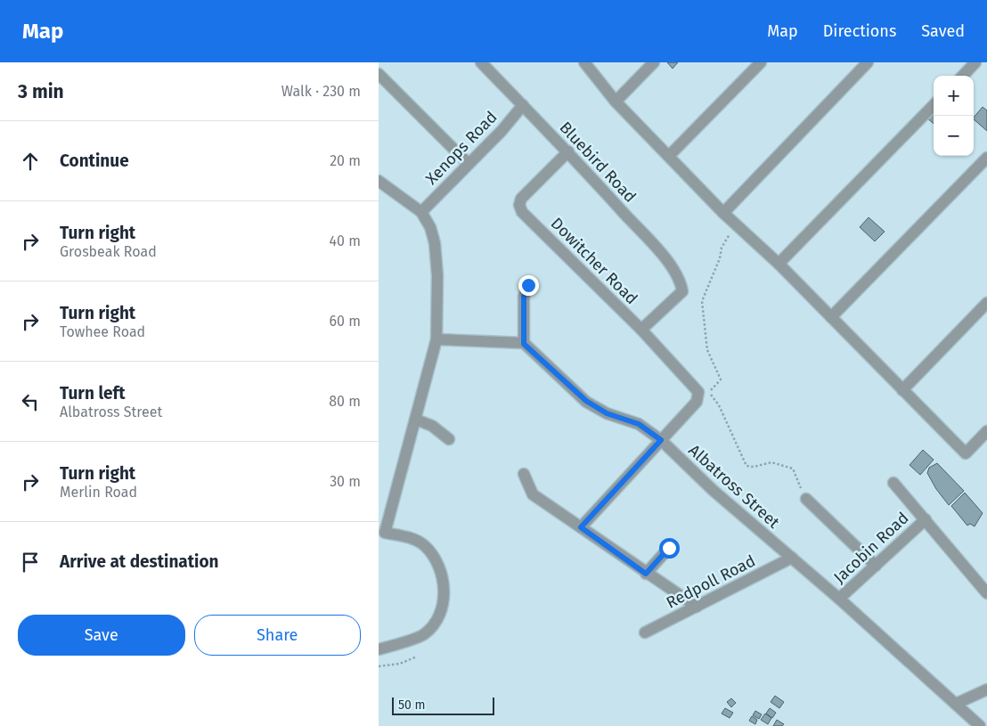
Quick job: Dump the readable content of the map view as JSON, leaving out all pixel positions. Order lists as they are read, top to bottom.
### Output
{
  "streets": {
    "street": [
      "Xenops Road",
      "Bluebird Road",
      "Dowitcher Road",
      "Albatross Street",
      "Jacobin Road",
      "Redpoll Road"
    ]
  },
  "crossings": [
    ["Xenops Road", "Bluebird Road"],
    ["Bluebird Road", "Dowitcher Road"],
    ["Albatross Street", "Jacobin Road"],
    ["Albatross Street", "Redpoll Road"]
  ],
  "scale_bar": "50 m",
  "page": {
    "header": "Map",
    "nav": ["Map", "Directions", "Saved"],
    "heading": ["3 min", "Walk · 230 m"],
    "map_buttons": ["+", "−"],
    "list": [
      ["Continue", "20 m"],
      ["Turn right", "Grosbeak Road", "40 m"],
      ["Turn right", "Towhee Road", "60 m"],
      ["Turn left", "Albatross Street", "80 m"],
      ["Turn right", "Merlin Road", "30 m"],
      "Arrive at destination"
    ],
    "buttons": ["Save", "Share"],
    "scale": "50 m"
  }
}
